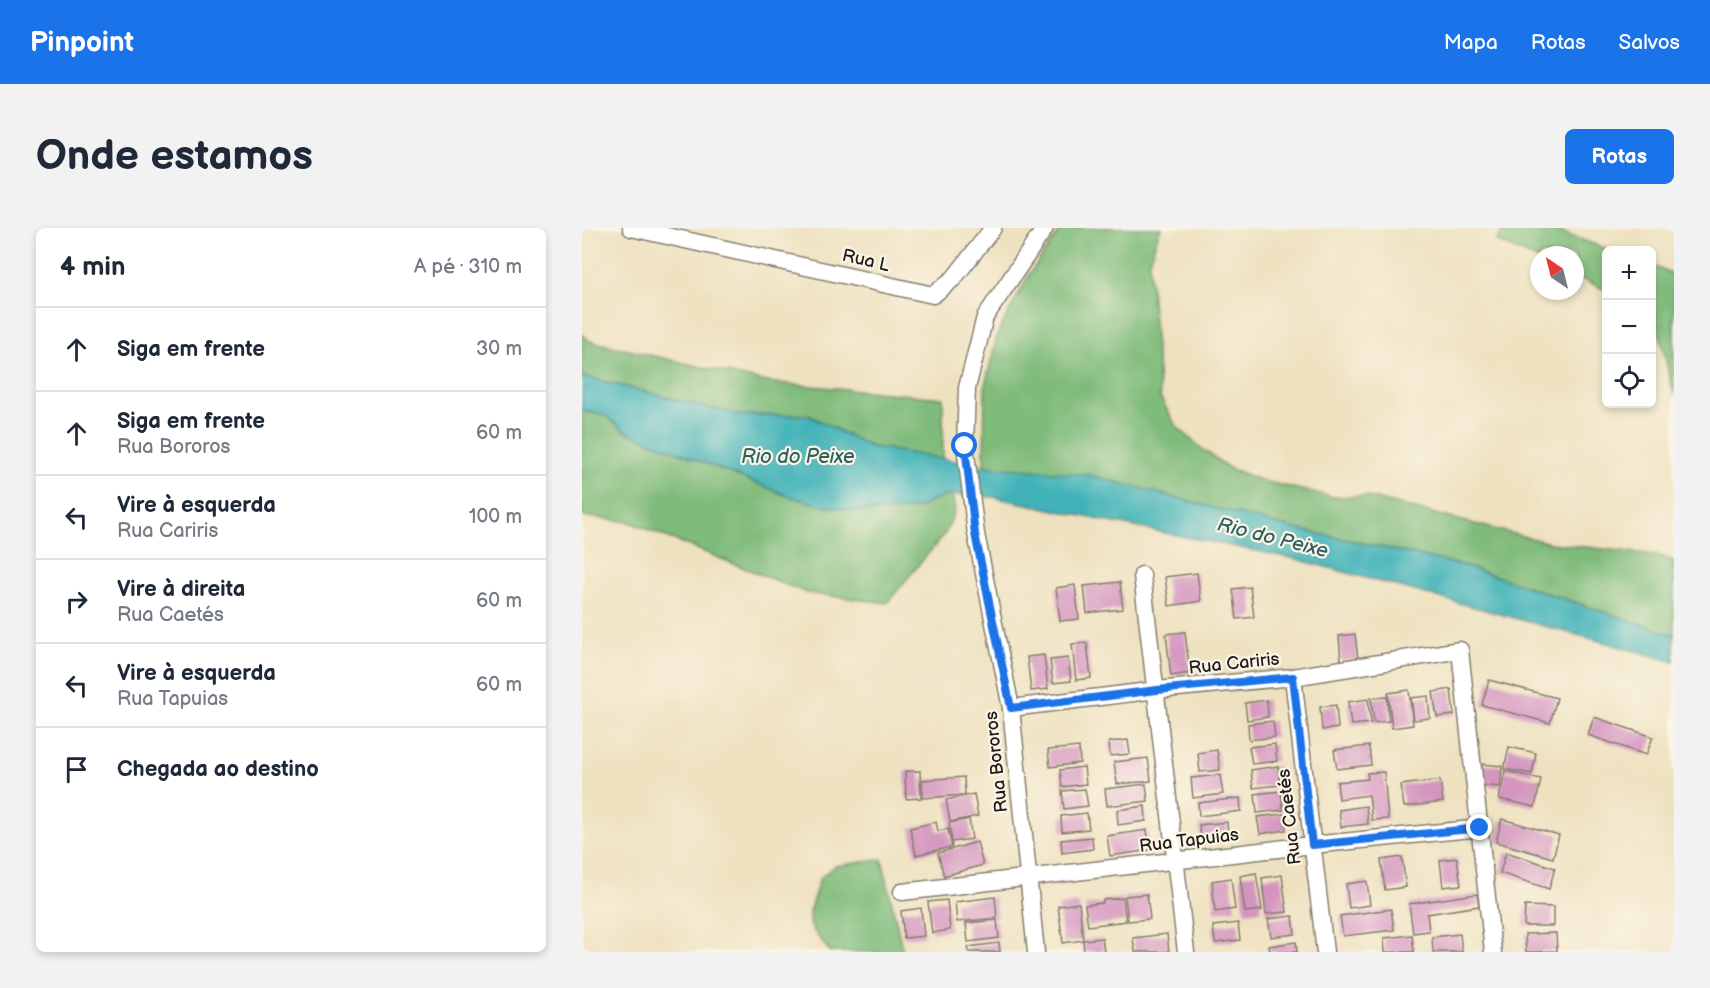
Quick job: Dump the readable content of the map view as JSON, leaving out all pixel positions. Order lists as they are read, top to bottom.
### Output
{
  "streets": {
    "street": [
      "Rua L",
      "Rua Cariris",
      "Rua Bororos",
      "Rua Caetés",
      "Rua Tapuias"
    ]
  },
  "crossings": [
    ["Rua Cariris", "Rua Bororos"],
    ["Rua Cariris", "Rua Caetés"],
    ["Rua Cariris", "Rua Tapuias"],
    ["Rua Bororos", "Rua Tapuias"],
    ["Rua Caetés", "Rua Tapuias"]
  ],
  "water": ["Rio do Peixe"],
  "north": "top left",
  "page": {
    "header": "Pinpoint",
    "nav": ["Mapa", "Rotas", "Salvos"],
    "buttons": "Rotas",
    "title": "Onde estamos",
    "heading": ["4 min", "A pé · 310 m"],
    "map_buttons": ["+", "−"],
    "list": [
      ["Siga em frente", "30 m"],
      ["Siga em frente", "Rua Bororos", "60 m"],
      ["Vire à esquerda", "Rua Cariris", "100 m"],
      ["Vire à direita", "Rua Caetés", "60 m"],
      ["Vire à esquerda", "Rua Tapuias", "60 m"],
      "Chegada ao destino"
    ]
  }
}
